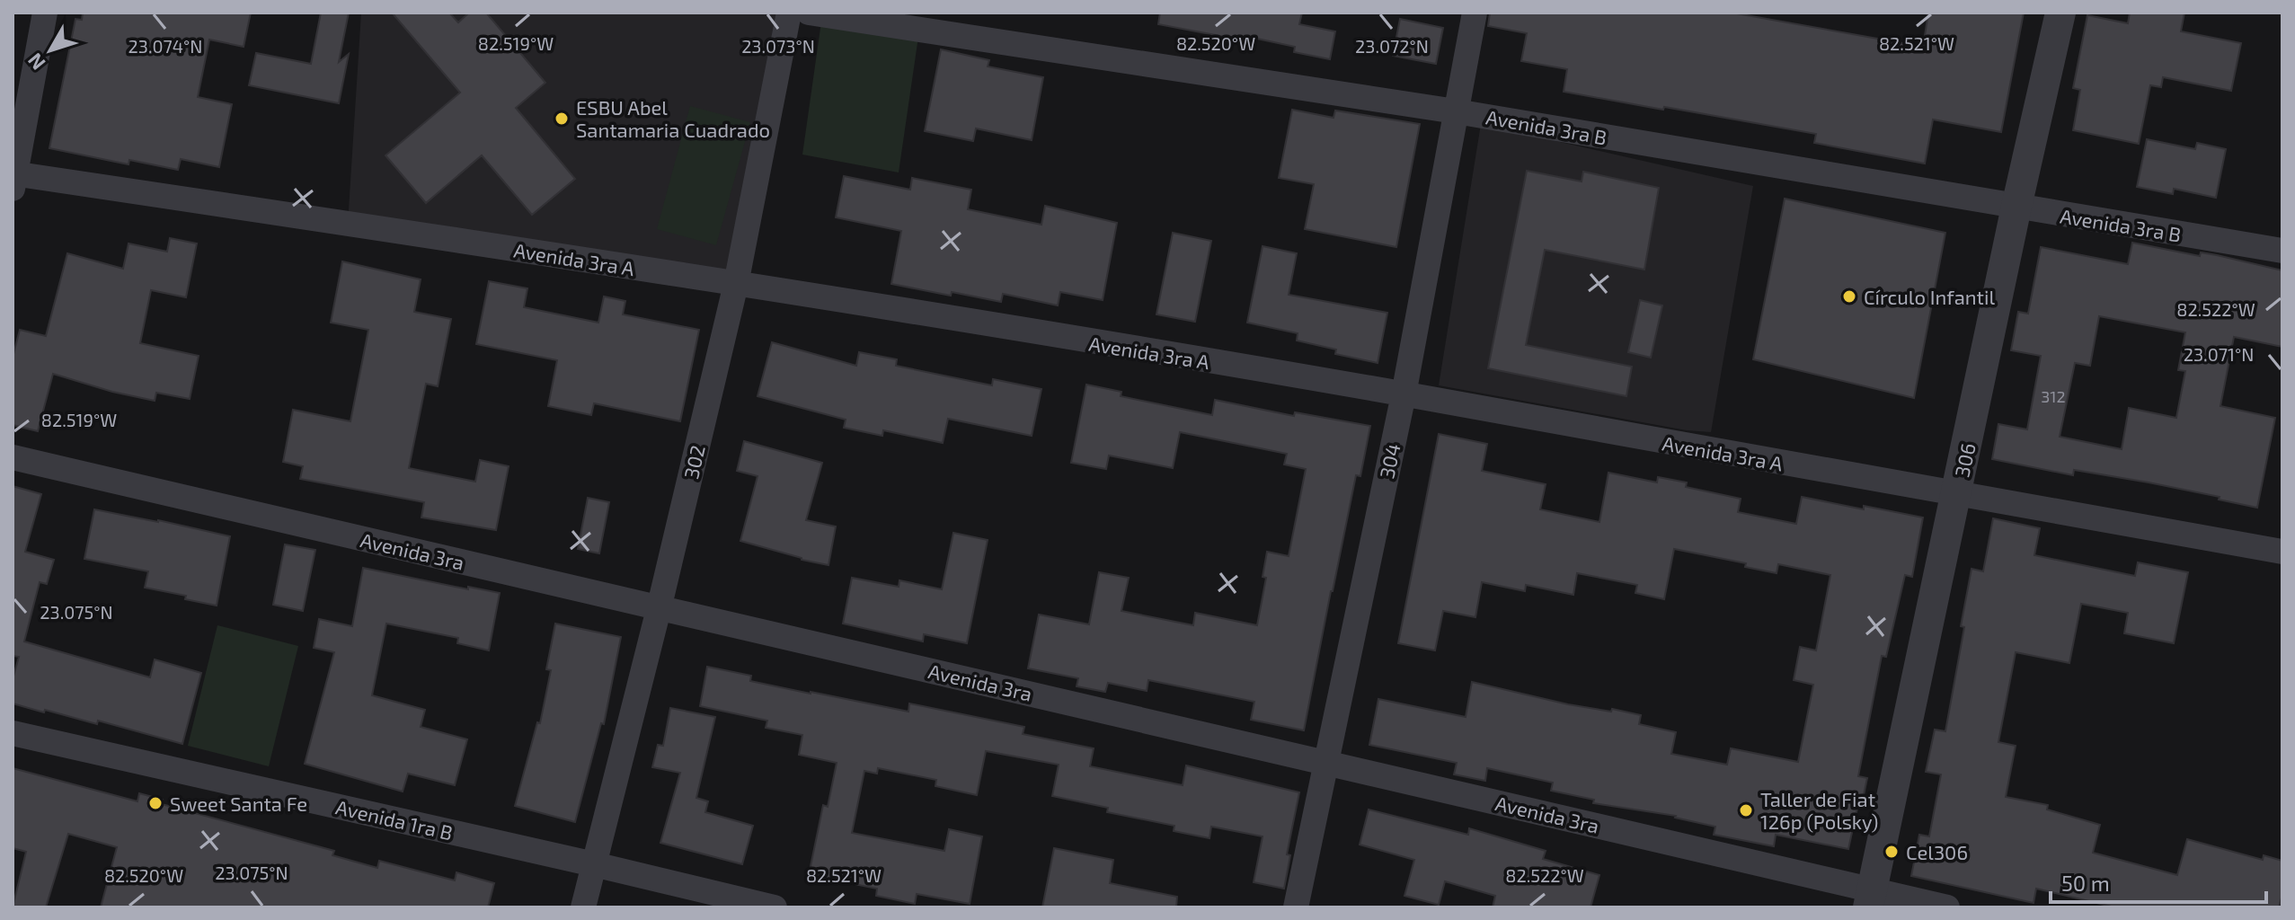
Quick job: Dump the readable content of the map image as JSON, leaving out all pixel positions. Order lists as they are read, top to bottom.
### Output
{
  "streets": {
    "street": [
      "Avenida 3ra B",
      "Avenida 3ra A",
      "306",
      "304",
      "302",
      "Avenida 3ra",
      "Avenida 1ra B"
    ]
  },
  "crossings": [
    ["Avenida 3ra B", "306"],
    ["Avenida 3ra B", "304"],
    ["Avenida 3ra A", "306"],
    ["Avenida 3ra A", "304"],
    ["Avenida 3ra A", "302"],
    ["306", "Avenida 3ra"],
    ["304", "Avenida 3ra"],
    ["302", "Avenida 3ra"],
    ["302", "Avenida 1ra B"]
  ],
  "places": [
    "ESBU Abel Santamaria Cuadrado",
    "Círculo Infantil",
    "Sweet Santa Fe",
    "Taller de Fiat 126p (Polsky)",
    "Cel306"
  ],
  "house_numbers": ["312"],
  "scale_bar": "50 m",
  "north": "bottom left",
  "coordinates": [
    "82.519°W",
    "82.520°W",
    "82.521°W",
    "23.074°N",
    "23.073°N",
    "23.072°N",
    "82.522°W",
    "23.071°N",
    "23.075°N"
  ]
}
